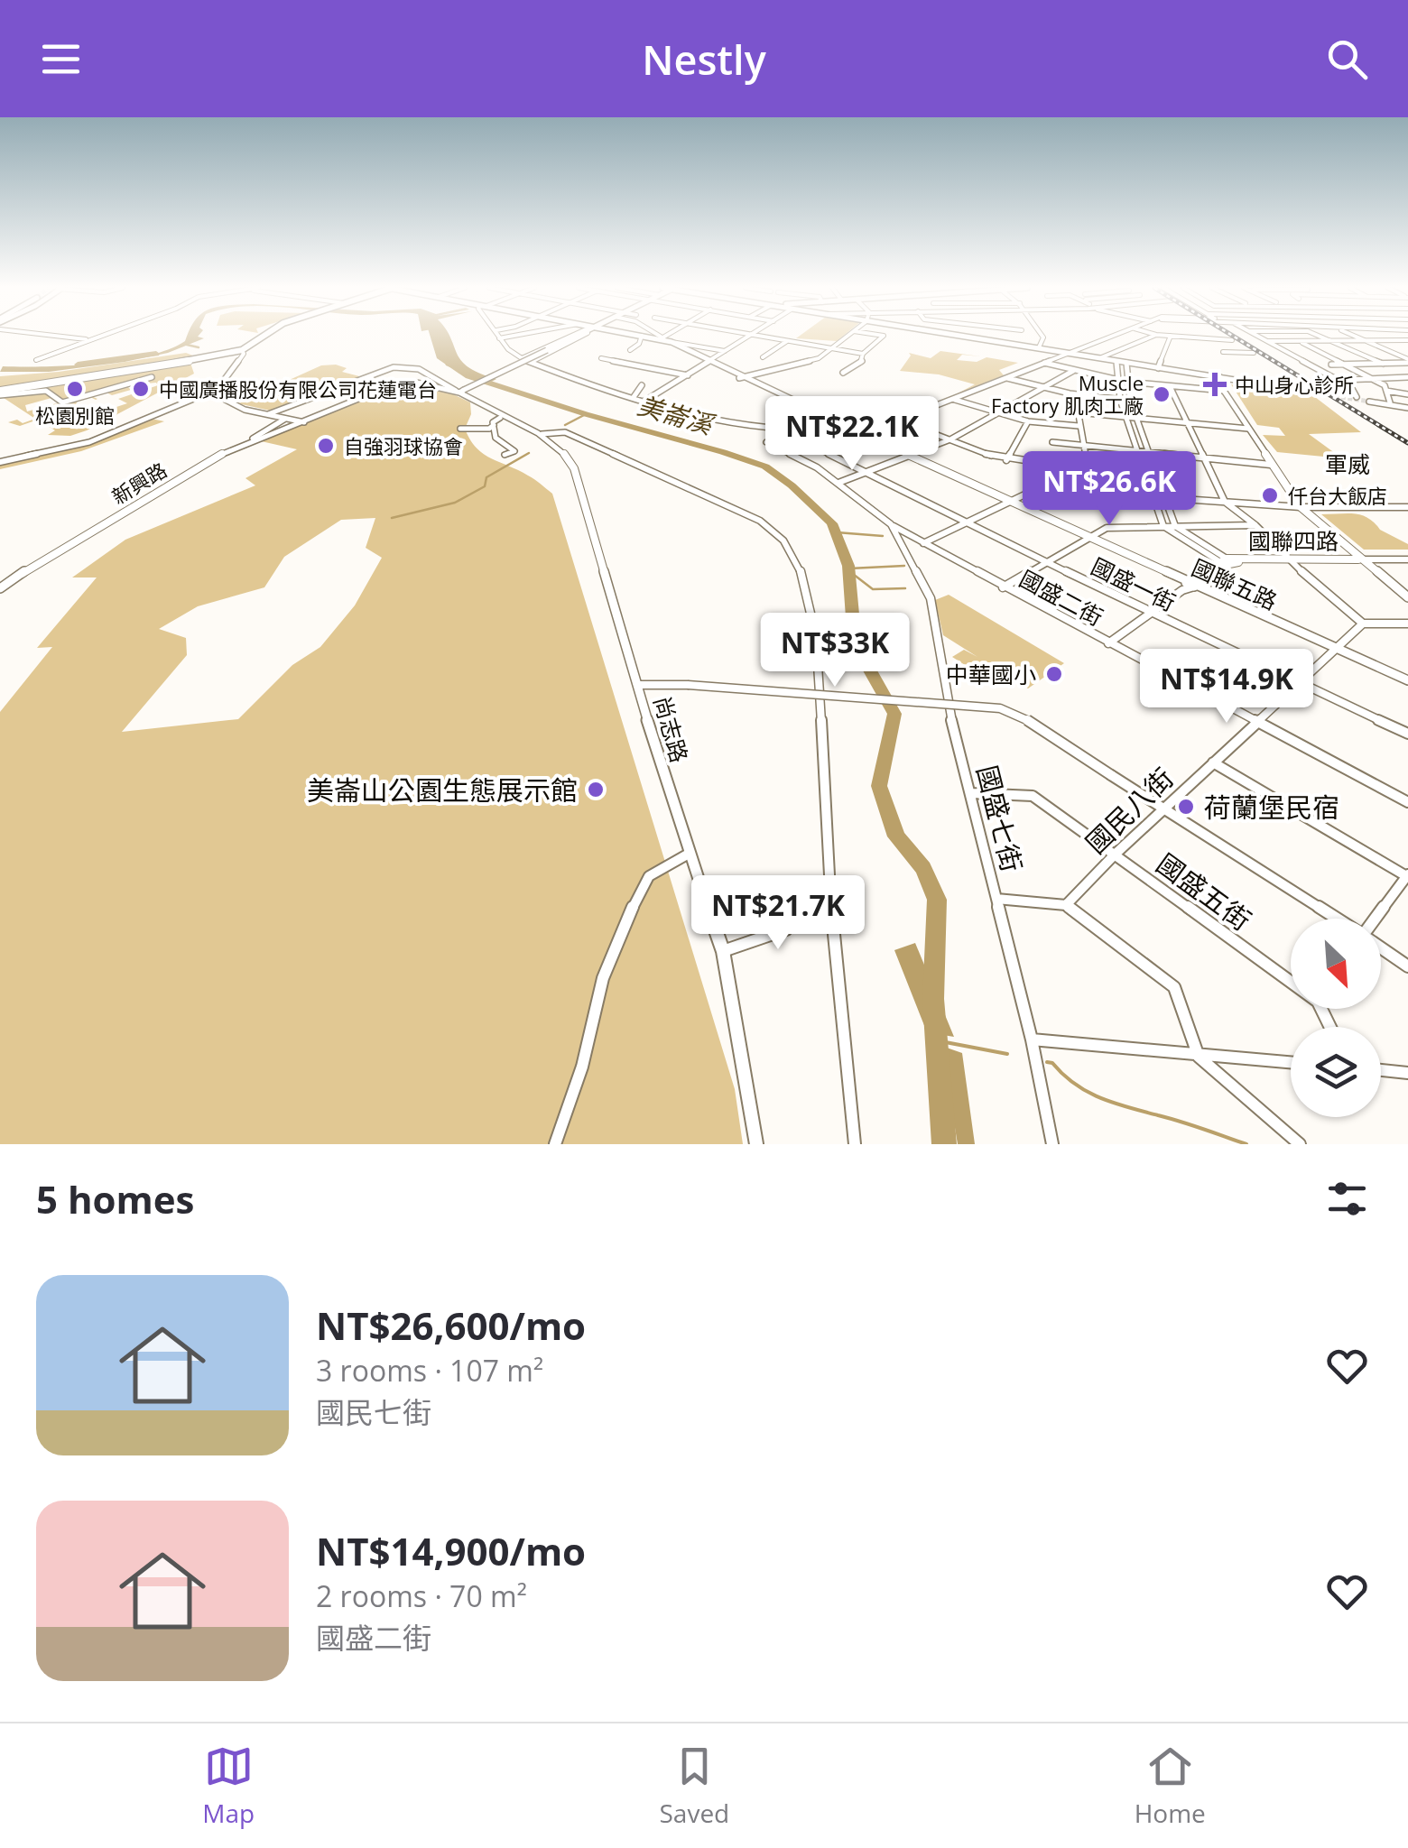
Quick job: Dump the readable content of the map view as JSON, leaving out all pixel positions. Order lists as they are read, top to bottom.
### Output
{
  "streets": {
    "street": [
      "新興路",
      "國聯四路",
      "國盛一街",
      "國聯五路",
      "國盛二街",
      "尚志路",
      "國民八街",
      "國盛七街",
      "國盛五街"
    ]
  },
  "crossings": [
    ["新興路", "尚志路"],
    ["國聯四路", "國盛一街"],
    ["國聯四路", "國聯五路"],
    ["國聯四路", "國盛二街"],
    ["國盛一街", "國民八街"],
    ["國聯五路", "國民八街"],
    ["國盛二街", "國民八街"],
    ["國盛二街", "國盛七街"],
    ["國民八街", "國盛五街"],
    ["國盛七街", "國盛五街"]
  ],
  "districts": ["軍威"],
  "water": ["美崙溪"],
  "places": {
    "health": ["中山身心診所"],
    "other": [
      "松園別館",
      "中國廣播股份有限公司花蓮電台",
      "Muscle Factory 肌肉工廠",
      "自強羽球協會",
      "仟台大飯店",
      "中華國小",
      "美崙山公園生態展示館",
      "荷蘭堡民宿"
    ]
  },
  "north": "bottom right",
  "page": {
    "header": "Nestly",
    "price": [
      "NT$22.1K",
      "NT$26.6K",
      "NT$33K",
      "NT$14.9K",
      "NT$21.7K"
    ],
    "heading": "5 homes",
    "list": [
      {
        "name": "NT$26,600/mo",
        "note": "3 rooms · 107 m² · 國民七街"
      },
      {
        "name": "NT$14,900/mo",
        "note": "2 rooms · 70 m² · 國盛二街"
      }
    ],
    "tabs": ["Map", "Saved", "Home"]
  }
}
